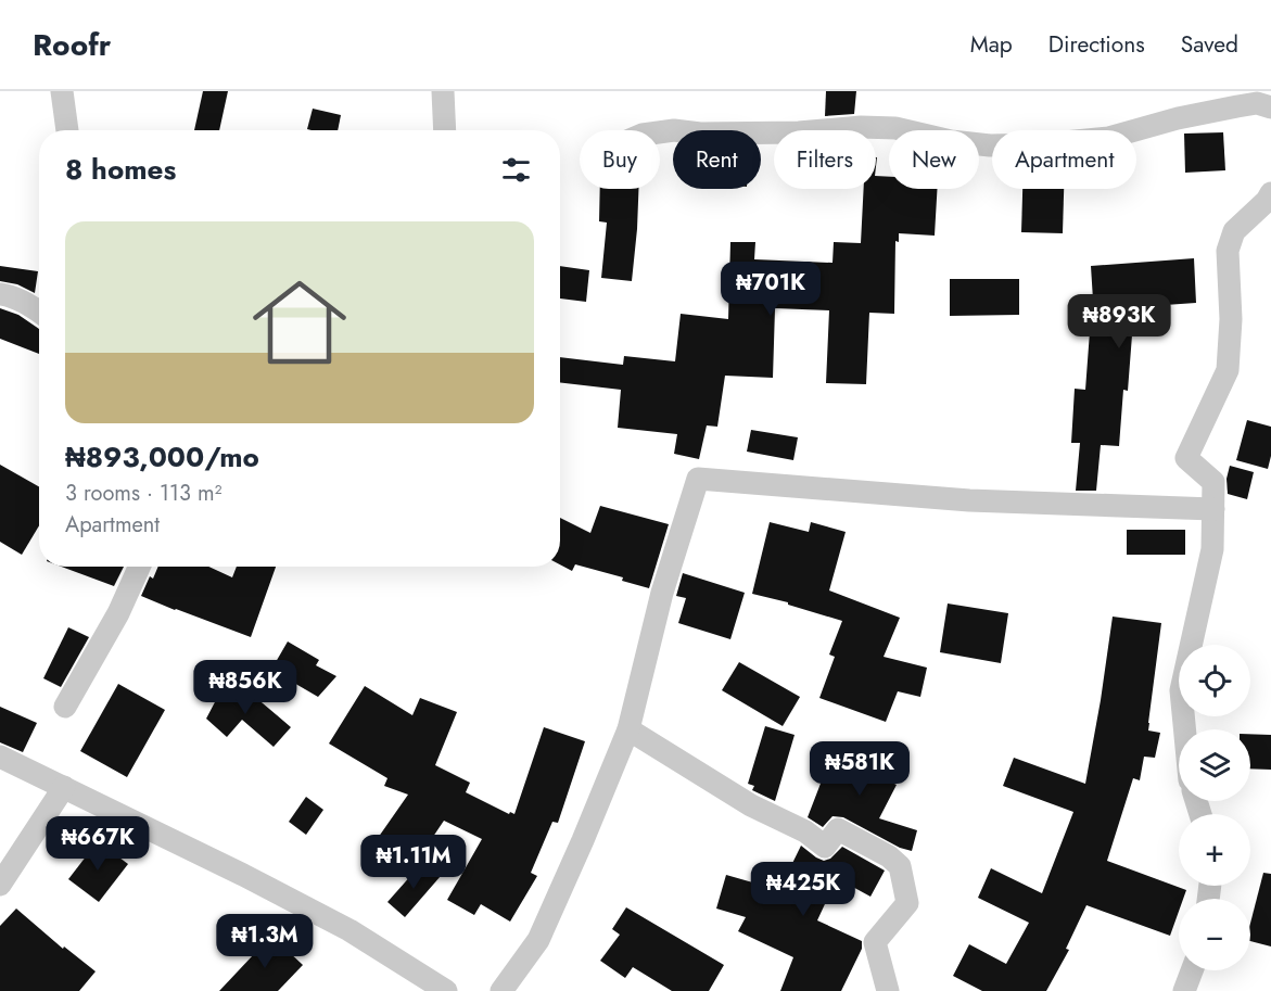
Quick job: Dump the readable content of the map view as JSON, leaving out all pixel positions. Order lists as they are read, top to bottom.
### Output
{
  "page": {
    "header": "Roofr",
    "nav": ["Map", "Directions", "Saved"],
    "chip": [
      "Buy",
      "Rent",
      "Filters",
      "New",
      "Apartment"
    ],
    "heading": "8 homes",
    "list": [
      {
        "name": "₦893,000/mo",
        "note": "3 rooms · 113 m² · Apartment"
      }
    ],
    "price": [
      "₦701K",
      "₦893K",
      "₦856K",
      "₦581K",
      "₦667K",
      "₦1.11M",
      "₦425K",
      "₦1.3M"
    ],
    "map_buttons": ["+", "−"]
  }
}
